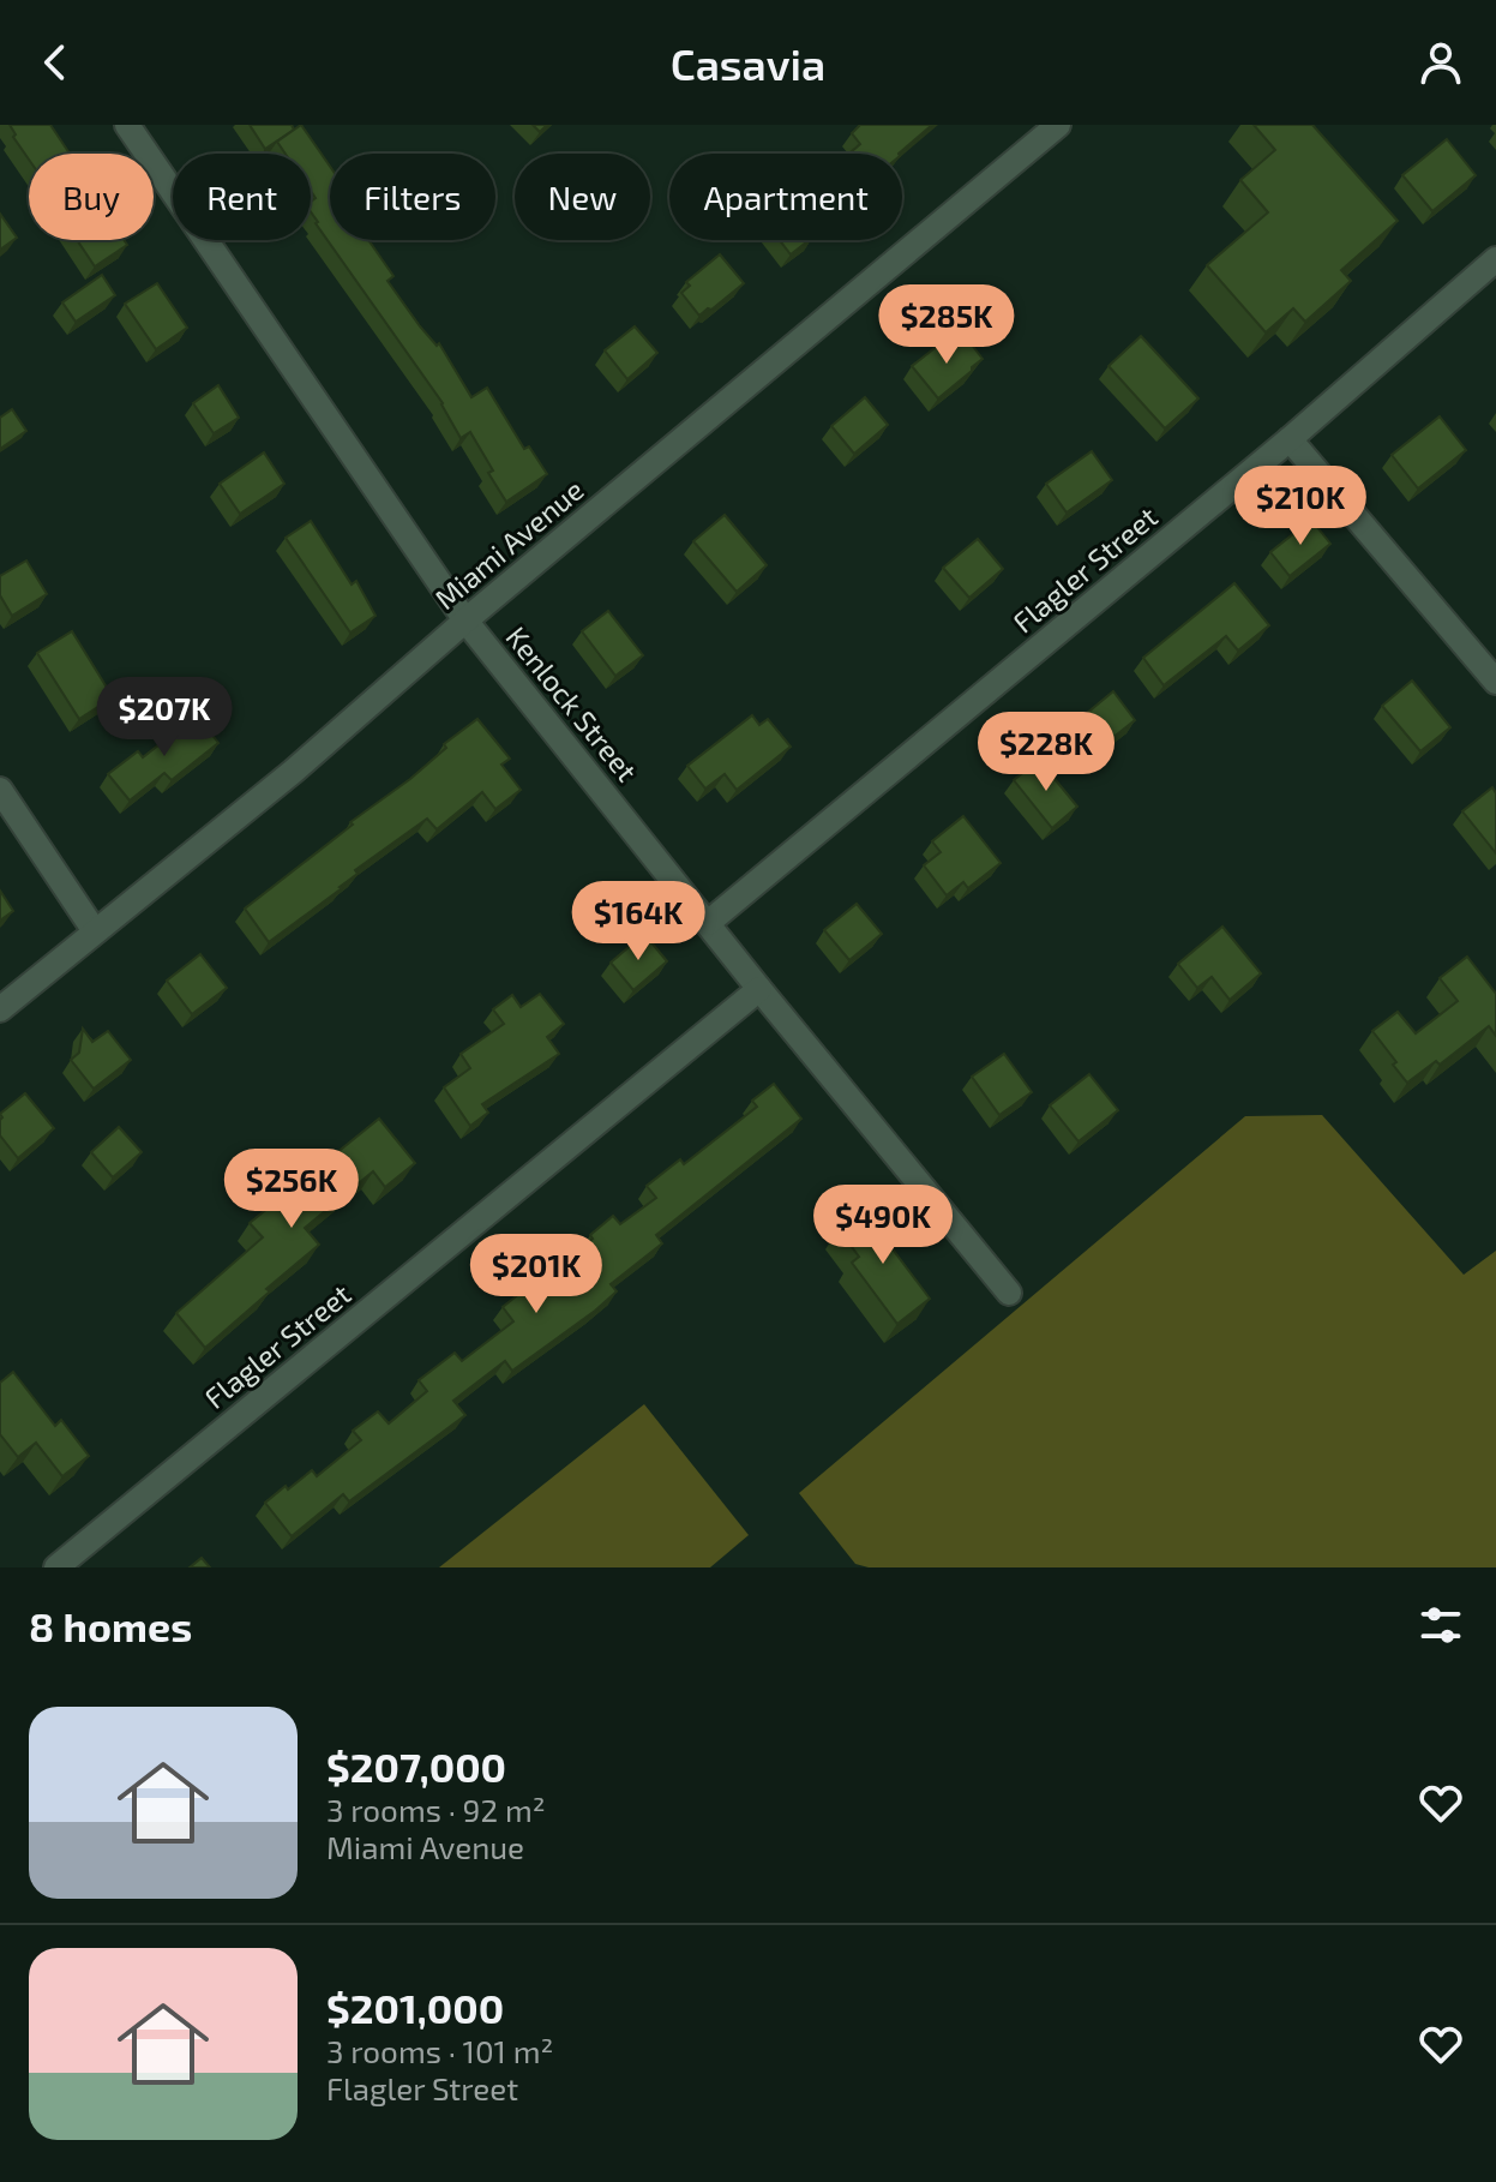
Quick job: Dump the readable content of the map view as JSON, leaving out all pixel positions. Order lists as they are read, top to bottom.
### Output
{
  "streets": {
    "street": ["Miami Avenue", "Flagler Street", "Kenlock Street"]
  },
  "crossings": [
    ["Miami Avenue", "Kenlock Street"],
    ["Flagler Street", "Kenlock Street"]
  ],
  "page": {
    "header": "Casavia",
    "chip": [
      "Buy",
      "Rent",
      "Filters",
      "New",
      "Apartment"
    ],
    "price": [
      "$285K",
      "$210K",
      "$207K",
      "$228K",
      "$164K",
      "$256K",
      "$490K",
      "$201K"
    ],
    "heading": "8 homes",
    "list": [
      {
        "name": "$207,000",
        "note": "3 rooms · 92 m² · Miami Avenue"
      },
      {
        "name": "$201,000",
        "note": "3 rooms · 101 m² · Flagler Street"
      }
    ]
  }
}
